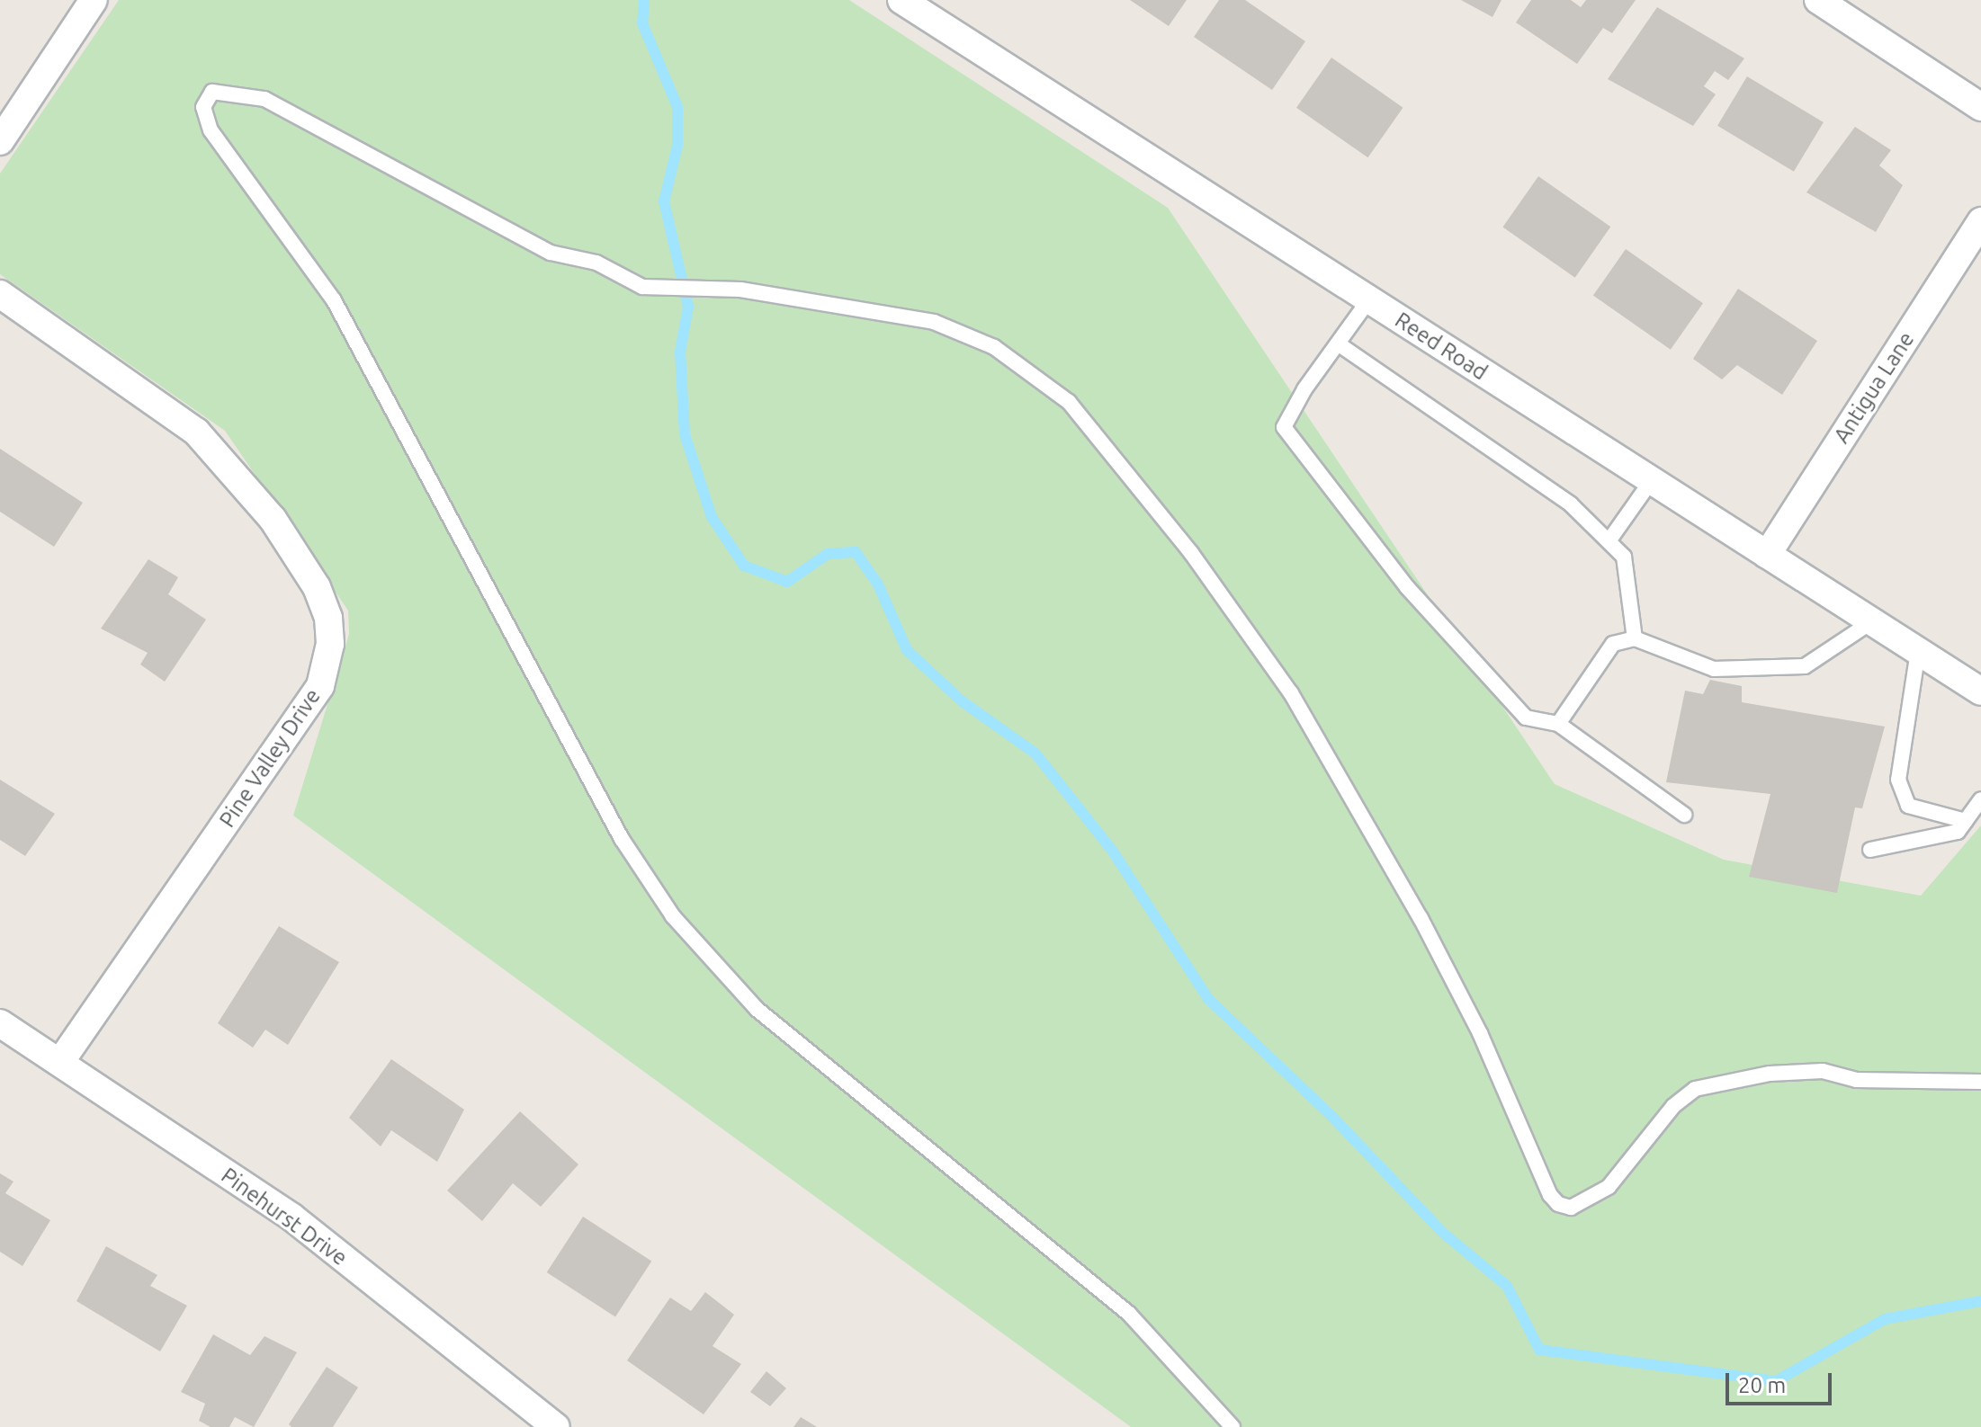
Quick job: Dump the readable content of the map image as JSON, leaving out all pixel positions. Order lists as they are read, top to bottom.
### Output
{
  "streets": {
    "street": [
      "Reed Road",
      "Antigua Lane",
      "Pine Valley Drive",
      "Pinehurst Drive"
    ]
  },
  "crossings": [
    ["Reed Road", "Antigua Lane"],
    ["Pine Valley Drive", "Pinehurst Drive"]
  ],
  "scale_bar": "20 m"
}
